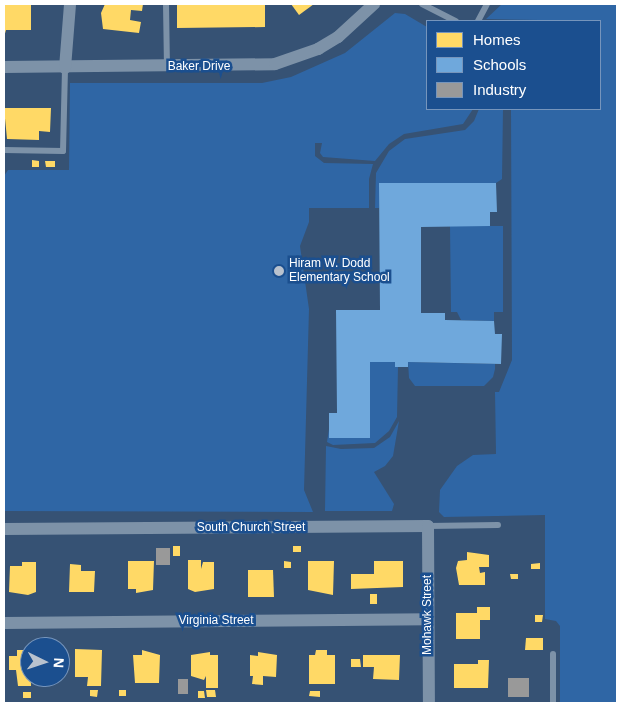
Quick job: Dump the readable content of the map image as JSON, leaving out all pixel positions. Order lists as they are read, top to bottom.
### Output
{
  "streets": {
    "street": [
      "Baker Drive",
      "South Church Street",
      "Mohawk Street",
      "Virginia Street"
    ]
  },
  "crossings": [
    ["South Church Street", "Mohawk Street"],
    ["Mohawk Street", "Virginia Street"]
  ],
  "places": ["Hiram W. Dodd Elementary School"],
  "legend": ["Homes", "Schools", "Industry"],
  "north": "right"
}
